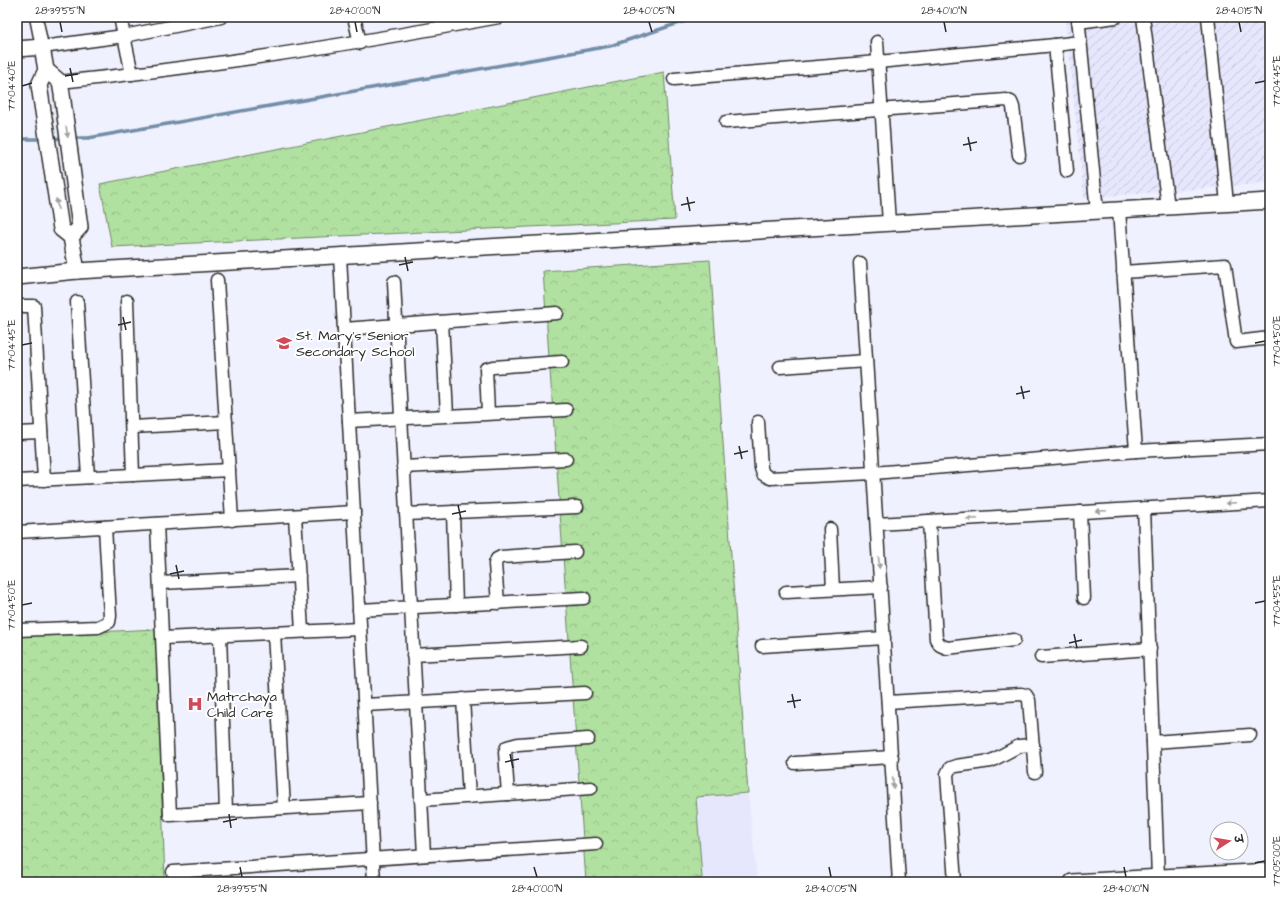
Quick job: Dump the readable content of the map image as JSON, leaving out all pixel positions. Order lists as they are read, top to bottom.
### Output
{
  "places": {
    "school or university": ["St. Mary's Senior Secondary School"],
    "hospital": ["Matrchaya Child Care"]
  },
  "north": "right",
  "coordinates": [
    "28°39'55\"N",
    "28°40'00\"N",
    "28°40'05\"N",
    "28°40'10\"N",
    "28°40'15\"N",
    "77°04'45\"E",
    "77°04'40\"E",
    "77°04'50\"E",
    "77°04'55\"E",
    "77°05'00\"E"
  ]
}
